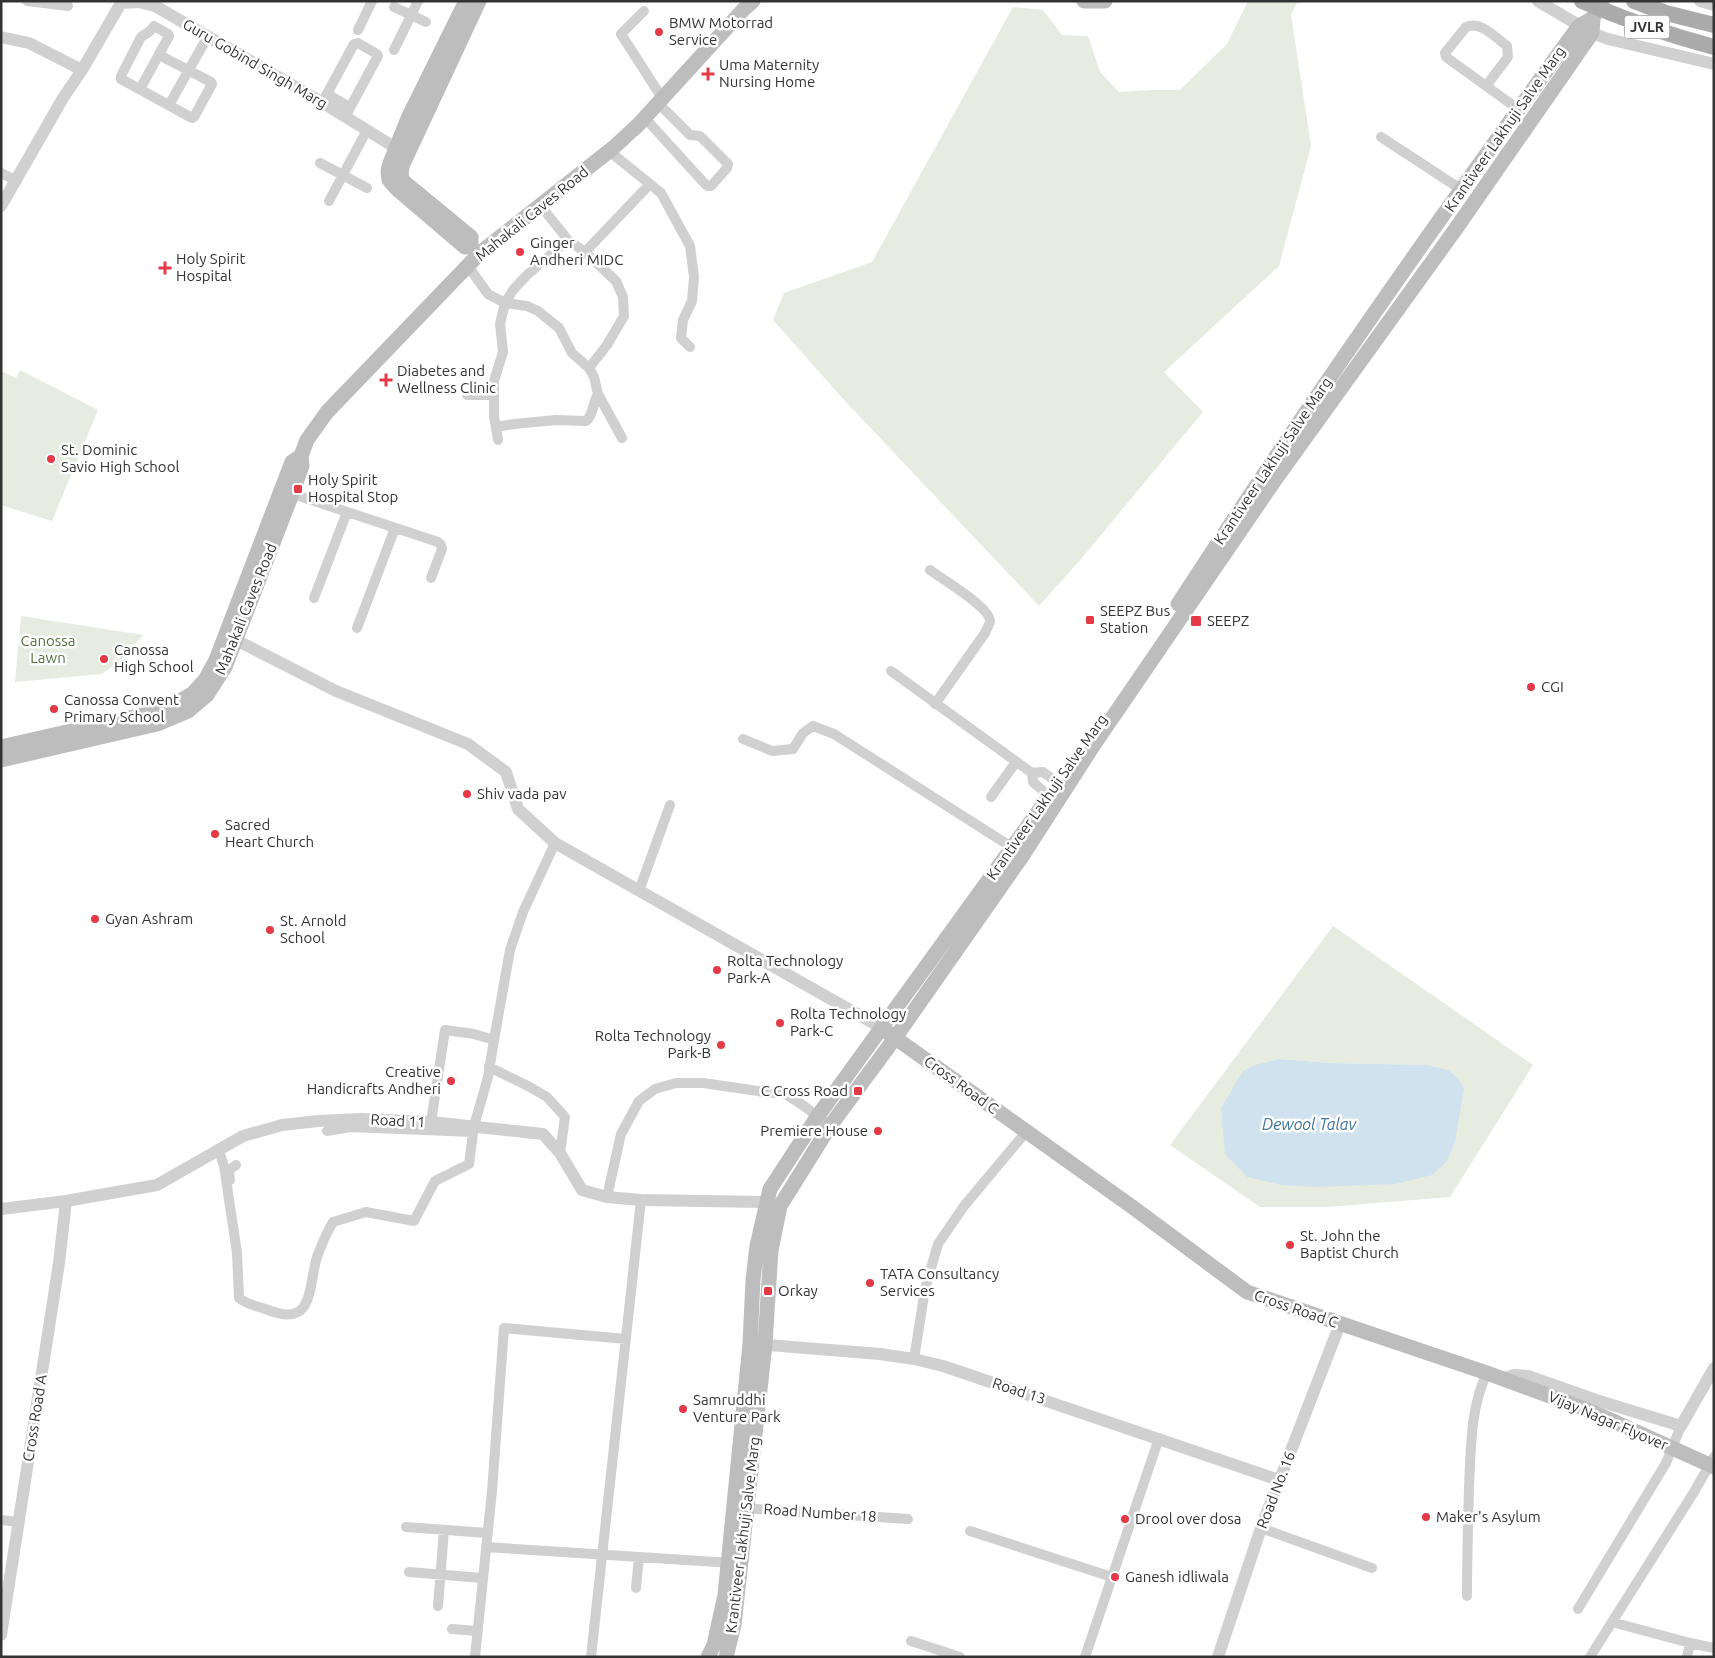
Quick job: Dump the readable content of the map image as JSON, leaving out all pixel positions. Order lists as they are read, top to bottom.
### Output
{
  "streets": {
    "main road": [
      "JVLR",
      "Krantiveer Lakhuji Salve Marg",
      "Mahakali Caves Road",
      "Cross Road C",
      "Vijay Nagar Flyover"
    ],
    "street": [
      "Guru Gobind Singh Marg",
      "Road 11",
      "Road 13",
      "Cross Road A",
      "Road No. 16",
      "Road Number 18"
    ]
  },
  "crossings": [
    ["Krantiveer Lakhuji Salve Marg", "Cross Road C"],
    ["Krantiveer Lakhuji Salve Marg", "Road 11"],
    ["Krantiveer Lakhuji Salve Marg", "Road 13"],
    ["Krantiveer Lakhuji Salve Marg", "Road Number 18"],
    ["Cross Road C", "Vijay Nagar Flyover"],
    ["Cross Road C", "Road No. 16"],
    ["Road 11", "Cross Road A"],
    ["Road 13", "Road No. 16"]
  ],
  "water": ["Dewool Talav"],
  "parks": ["Canossa Lawn"],
  "places": {
    "other": [
      "BMW Motorrad Service",
      "Ginger Andheri MIDC",
      "St. Dominic Savio High School",
      "Canossa High School",
      "CGI",
      "Canossa Convent Primary School",
      "Shiv vada pav",
      "Sacred Heart Church",
      "Gyan Ashram",
      "St. Arnold School",
      "Rolta Technology Park-A",
      "Rolta Technology Park-C",
      "Rolta Technology Park-B",
      "Creative Handicrafts Andheri",
      "Premiere House",
      "St. John the Baptist Church",
      "TATA Consultancy Services",
      "Samruddhi Venture Park",
      "Maker's Asylum",
      "Drool over dosa",
      "Ganesh idliwala"
    ],
    "health": ["Uma Maternity Nursing Home", "Holy Spirit Hospital", "Diabetes and Wellness Clinic"],
    "transit": [
      "Holy Spirit Hospital Stop",
      "SEEPZ Bus Station",
      "SEEPZ",
      "C Cross Road",
      "Orkay"
    ]
  }
}
